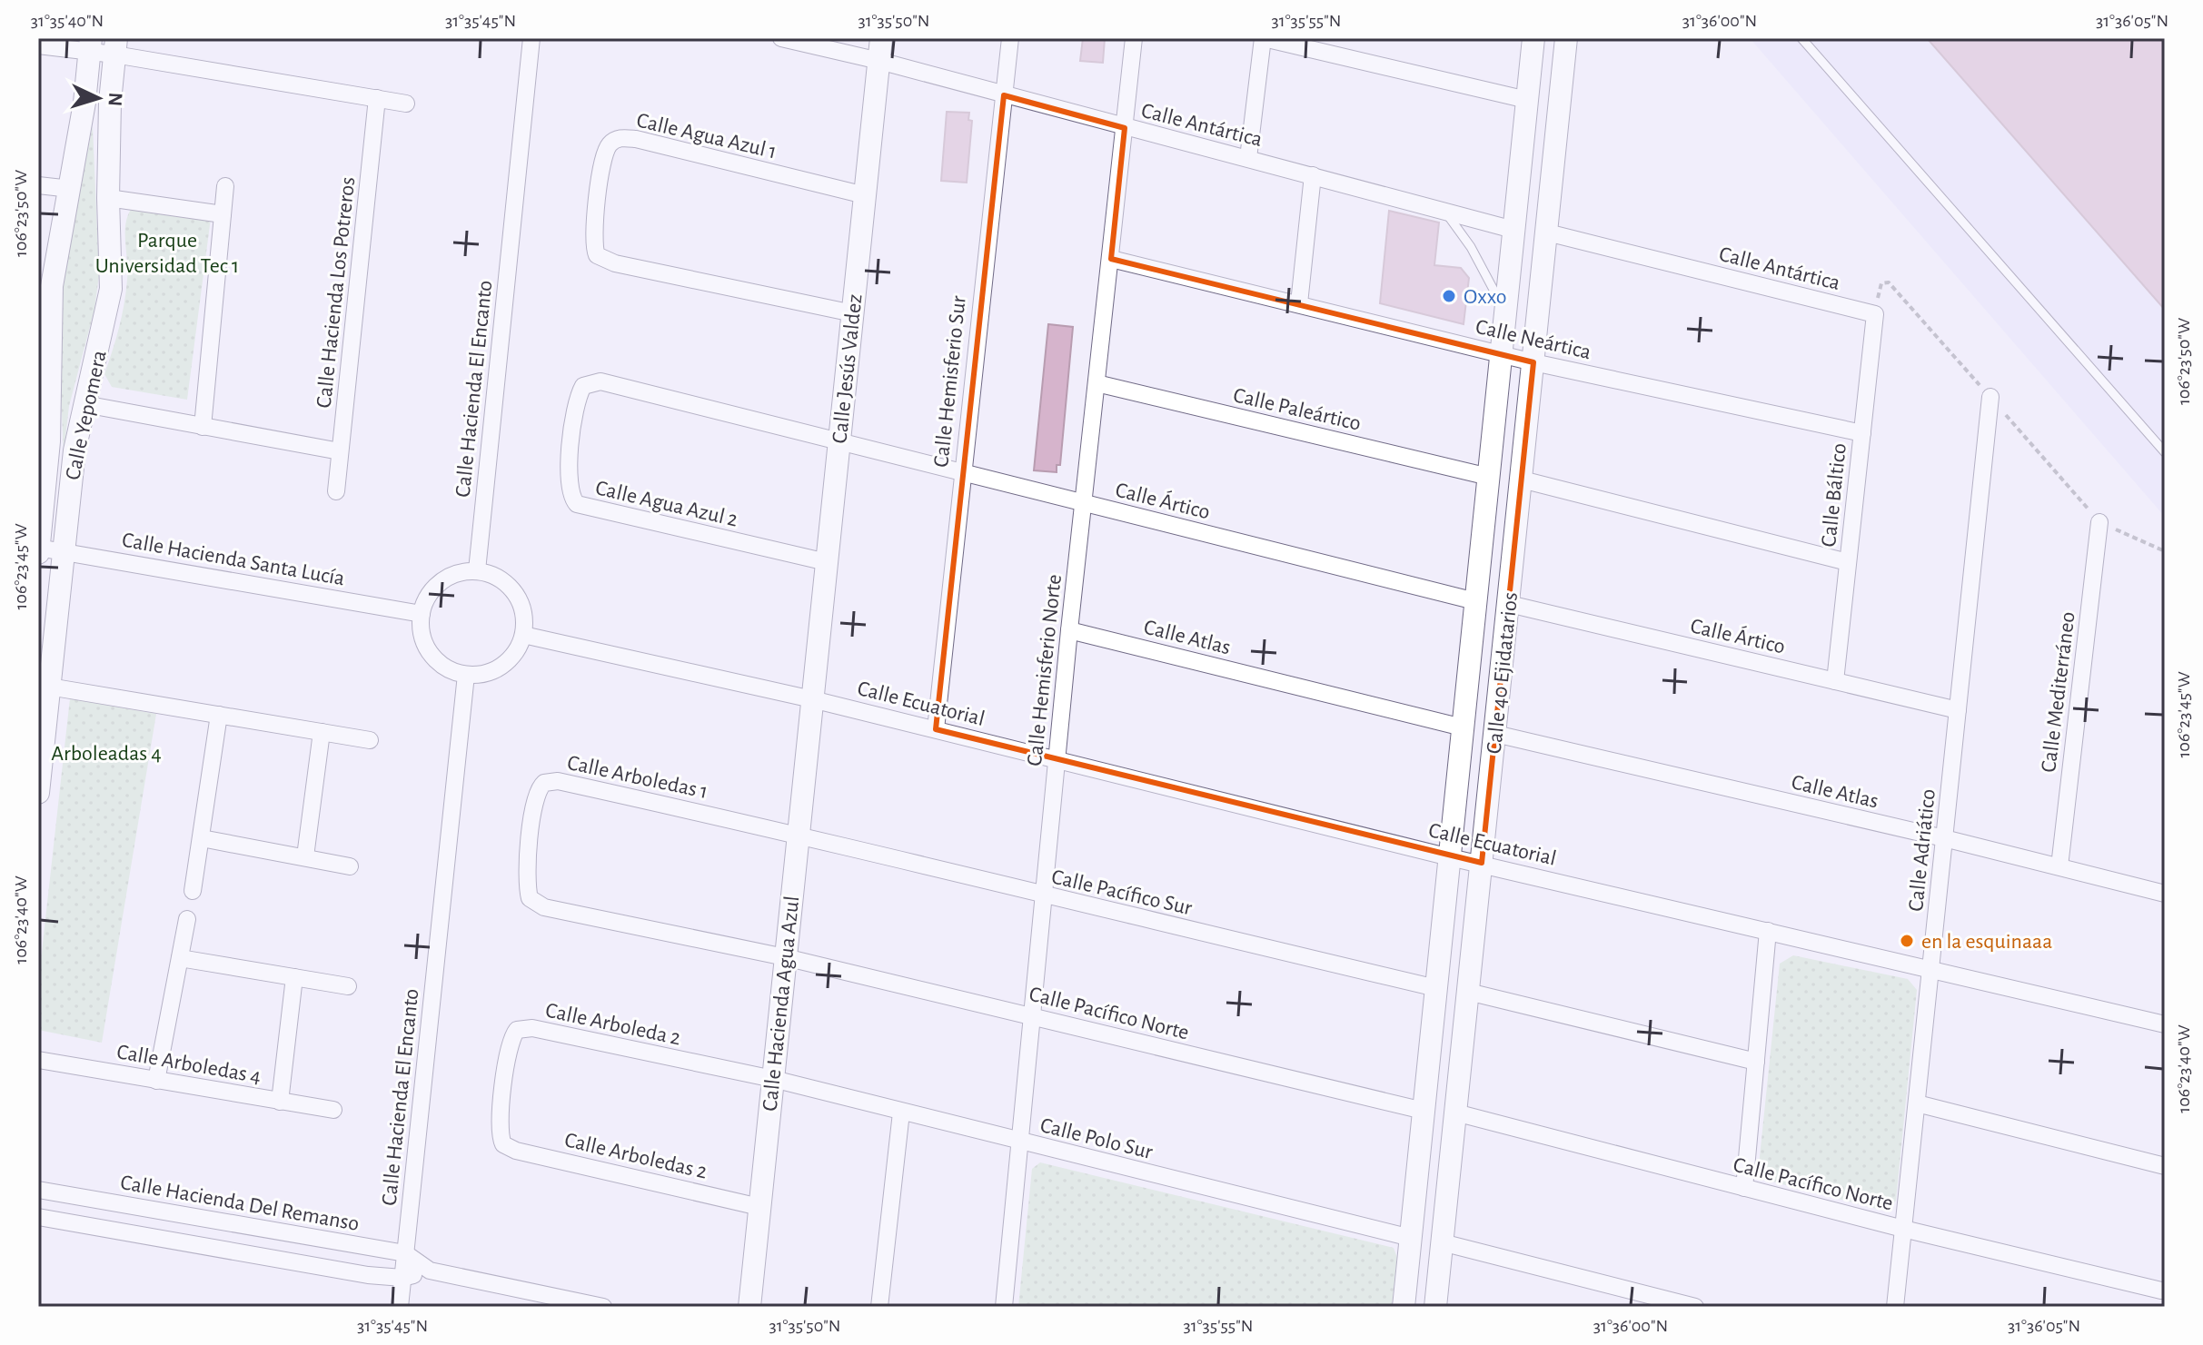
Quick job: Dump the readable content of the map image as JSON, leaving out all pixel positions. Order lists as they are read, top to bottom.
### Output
{
  "streets": {
    "main road": [
      "Calle Jesús Valdez",
      "Calle Yepomera",
      "Calle 40 Ejidatarios",
      "Calle Hacienda Agua Azul"
    ],
    "street": [
      "Calle Antártica",
      "Calle Agua Azul 1",
      "Calle Hacienda Los Potreros",
      "Calle Neártica",
      "Calle Hemisferio Sur",
      "Calle Hacienda El Encanto",
      "Calle Paleártico",
      "Calle Báltico",
      "Calle Ártico",
      "Calle Agua Azul 2",
      "Calle Hacienda Santa Lucía",
      "Calle Atlas",
      "Calle Hemisferio Norte",
      "Calle Mediterráneo",
      "Calle Ecuatorial",
      "Calle Arboledas 1",
      "Calle Adriático",
      "Calle Pacífico Sur",
      "Calle Pacífico Norte",
      "Calle Arboleda 2",
      "Calle Arboledas 4",
      "Calle Polo Sur",
      "Calle Arboledas 2",
      "Calle Hacienda Del Remanso"
    ]
  },
  "crossings": [
    ["Calle Antártica", "Calle Jesús Valdez"],
    ["Calle Antártica", "Calle Hemisferio Sur"],
    ["Calle Antártica", "Calle Báltico"],
    ["Calle Antártica", "Calle Hemisferio Norte"],
    ["Calle Antártica", "Calle 40 Ejidatarios"],
    ["Calle Agua Azul 1", "Calle Jesús Valdez"],
    ["Calle Neártica", "Calle Báltico"],
    ["Calle Neártica", "Calle Hemisferio Norte"],
    ["Calle Neártica", "Calle 40 Ejidatarios"],
    ["Calle Jesús Valdez", "Calle Ártico"],
    ["Calle Jesús Valdez", "Calle Agua Azul 2"],
    ["Calle Jesús Valdez", "Calle Ecuatorial"],
    ["Calle Jesús Valdez", "Calle Hacienda Agua Azul"],
    ["Calle Hemisferio Sur", "Calle Ártico"],
    ["Calle Hemisferio Sur", "Calle Ecuatorial"],
    ["Calle Hacienda El Encanto", "Calle Hacienda Santa Lucía"],
    ["Calle Hacienda El Encanto", "Calle Hacienda Del Remanso"],
    ["Calle Paleártico", "Calle Hemisferio Norte"],
    ["Calle Paleártico", "Calle 40 Ejidatarios"],
    ["Calle Yepomera", "Calle Hacienda Santa Lucía"],
    ["Calle Báltico", "Calle Ártico"],
    ["Calle Ártico", "Calle Agua Azul 2"],
    ["Calle Ártico", "Calle Hemisferio Norte"],
    ["Calle Ártico", "Calle 40 Ejidatarios"],
    ["Calle Ártico", "Calle Adriático"],
    ["Calle Atlas", "Calle Hemisferio Norte"],
    ["Calle Atlas", "Calle 40 Ejidatarios"],
    ["Calle Atlas", "Calle Mediterráneo"],
    ["Calle Atlas", "Calle Adriático"],
    ["Calle Hemisferio Norte", "Calle Ecuatorial"],
    ["Calle Hemisferio Norte", "Calle Pacífico Sur"],
    ["Calle Hemisferio Norte", "Calle Pacífico Norte"],
    ["Calle Hemisferio Norte", "Calle Polo Sur"],
    ["Calle 40 Ejidatarios", "Calle Ecuatorial"],
    ["Calle 40 Ejidatarios", "Calle Pacífico Sur"],
    ["Calle 40 Ejidatarios", "Calle Pacífico Norte"],
    ["Calle 40 Ejidatarios", "Calle Polo Sur"],
    ["Calle Ecuatorial", "Calle Adriático"],
    ["Calle Ecuatorial", "Calle Hacienda Agua Azul"],
    ["Calle Arboledas 1", "Calle Pacífico Sur"],
    ["Calle Arboledas 1", "Calle Hacienda Agua Azul"],
    ["Calle Arboledas 1", "Calle Pacífico Norte"],
    ["Calle Adriático", "Calle Pacífico Norte"],
    ["Calle Pacífico Sur", "Calle Hacienda Agua Azul"],
    ["Calle Hacienda Agua Azul", "Calle Pacífico Norte"],
    ["Calle Hacienda Agua Azul", "Calle Arboleda 2"],
    ["Calle Hacienda Agua Azul", "Calle Polo Sur"],
    ["Calle Hacienda Agua Azul", "Calle Arboledas 2"],
    ["Calle Arboleda 2", "Calle Polo Sur"],
    ["Calle Arboleda 2", "Calle Arboledas 2"]
  ],
  "parks": ["Parque Universidad Tec 1", "Arboleadas 4"],
  "places": ["Oxxo", "en la esquinaaa"],
  "north": "right",
  "coordinates": [
    "31°35'40\"N",
    "31°35'45\"N",
    "31°35'50\"N",
    "31°35'55\"N",
    "31°36'00\"N",
    "31°36'05\"N",
    "106°23'50\"W",
    "106°23'45\"W",
    "106°23'40\"W"
  ]
}
